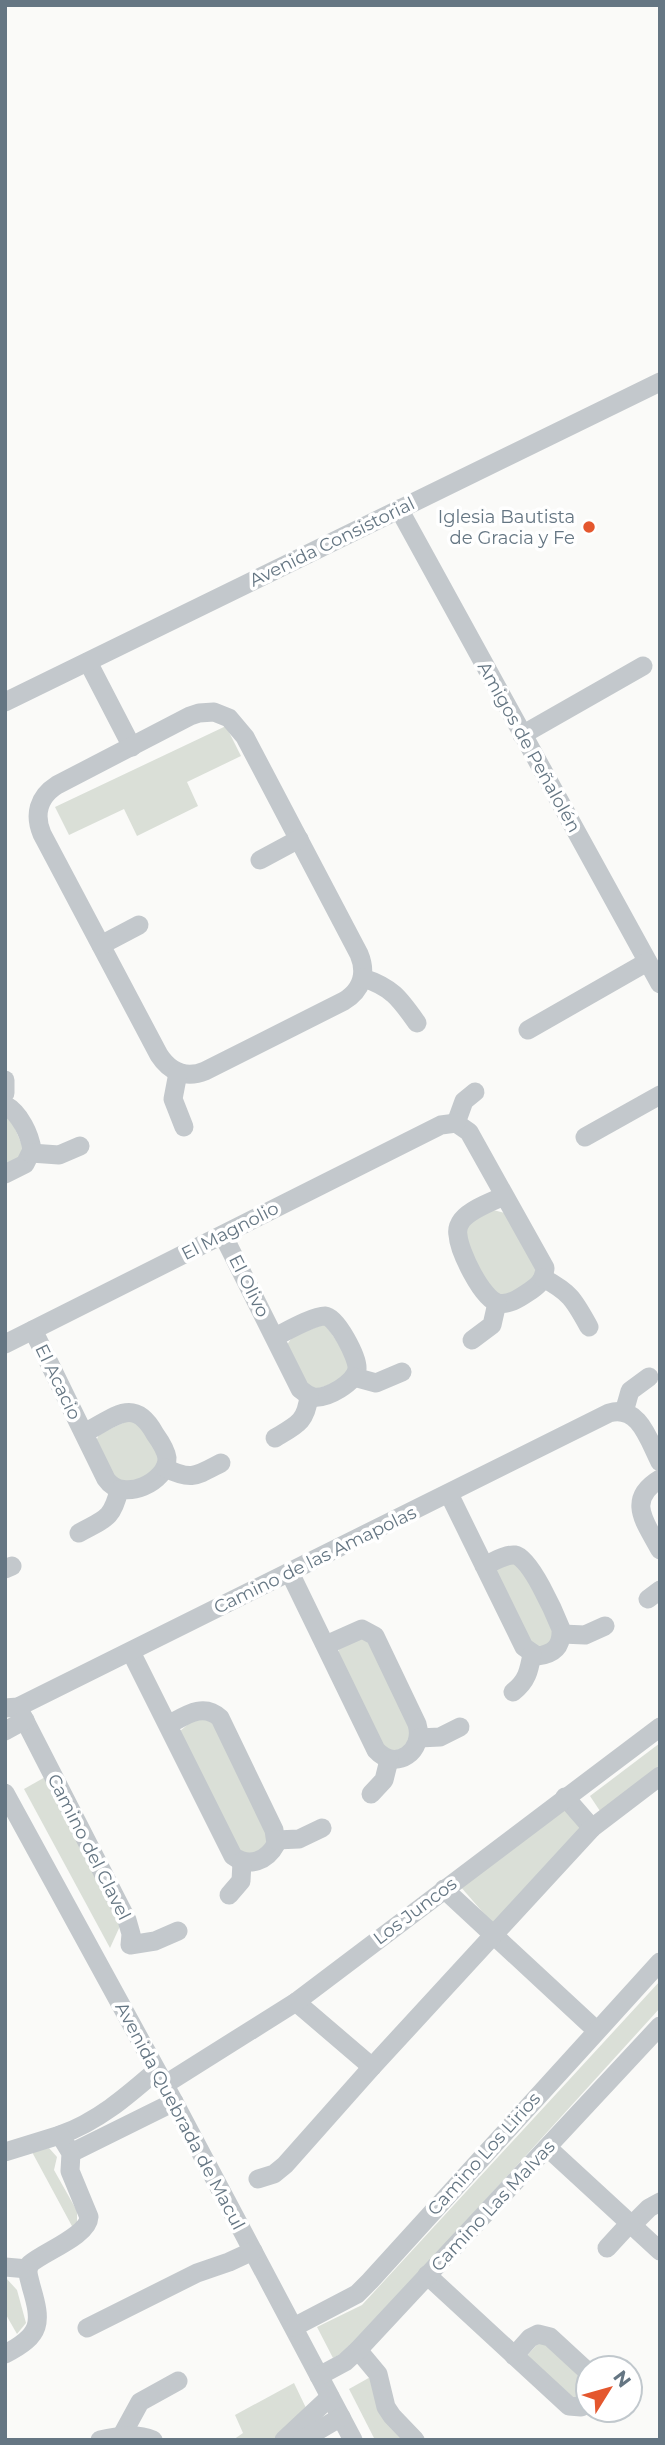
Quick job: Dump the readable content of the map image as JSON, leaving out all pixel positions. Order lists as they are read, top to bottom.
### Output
{
  "streets": {
    "street": [
      "Avenida Consistorial",
      "Amigos de Peñalolén",
      "El Magnolio",
      "El Olivo",
      "El Acacio",
      "Camino de las Amapolas",
      "Camino del Clavel",
      "Los Juncos",
      "Avenida Quebrada de Macul",
      "Camino Los Lirios",
      "Camino Las Malvas"
    ]
  },
  "crossings": [
    ["Avenida Consistorial", "Amigos de Peñalolén"],
    ["El Magnolio", "El Olivo"],
    ["El Magnolio", "El Acacio"],
    ["Camino de las Amapolas", "Camino del Clavel"],
    ["Los Juncos", "Avenida Quebrada de Macul"],
    ["Avenida Quebrada de Macul", "Camino Los Lirios"],
    ["Avenida Quebrada de Macul", "Camino Las Malvas"]
  ],
  "places": ["Iglesia Bautista de Gracia y Fe"],
  "north": "top right"
}
